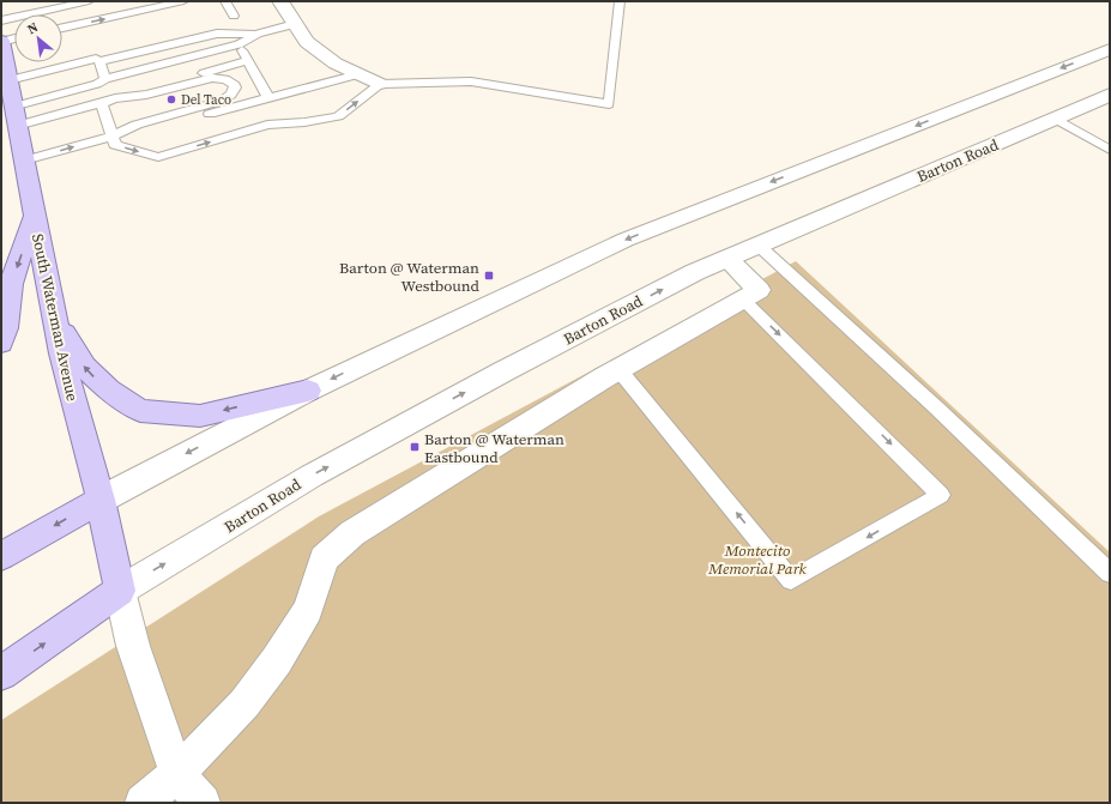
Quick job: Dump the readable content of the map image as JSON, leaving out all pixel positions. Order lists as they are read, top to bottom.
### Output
{
  "streets": {
    "main road": ["Barton Road", "South Waterman Avenue"]
  },
  "crossings": [
    ["Barton Road", "South Waterman Avenue"]
  ],
  "parks": ["Montecito Memorial Park"],
  "places": {
    "other": ["Del Taco"],
    "transit": ["Barton @ Waterman Westbound", "Barton @ Waterman Eastbound"]
  },
  "north": "top left"
}
